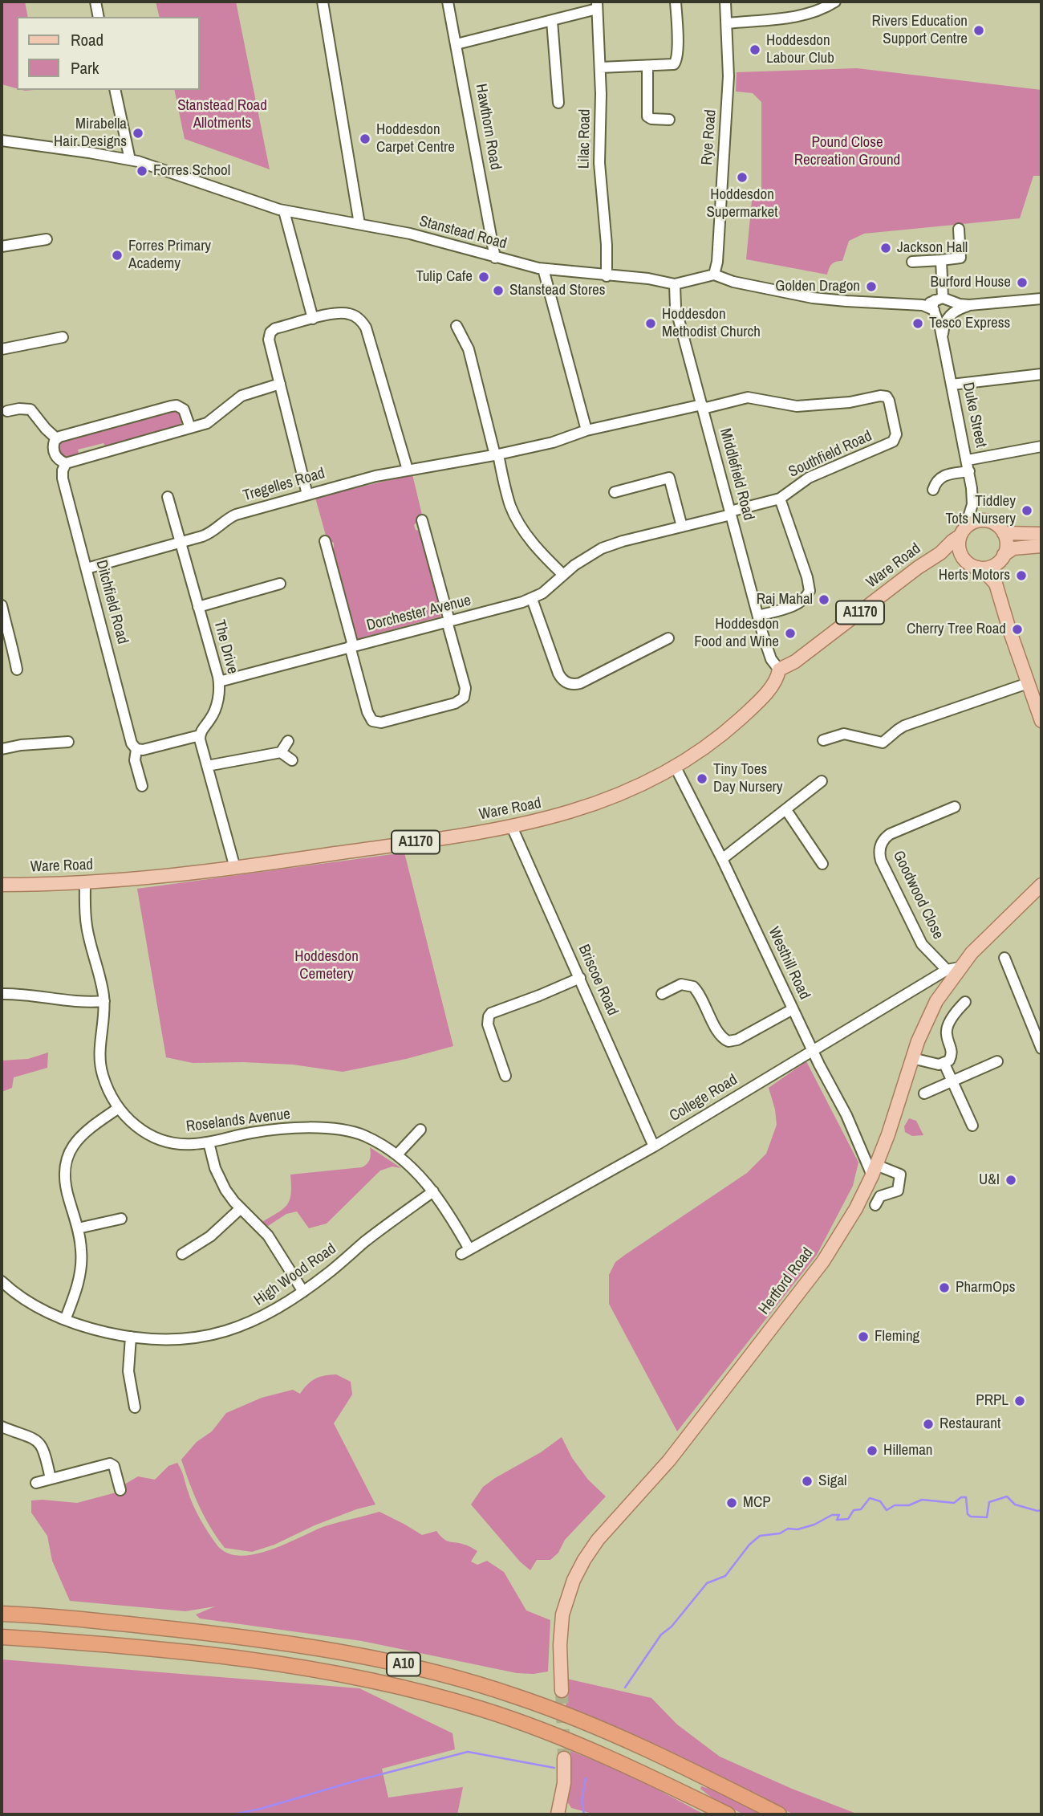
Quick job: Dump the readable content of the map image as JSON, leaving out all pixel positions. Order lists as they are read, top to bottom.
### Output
{
  "streets": {
    "highway": ["A10"],
    "main road": ["Ware Road", "A1170", "Hertford Road"],
    "street": [
      "Hawthorn Road",
      "Rye Road",
      "Lilac Road",
      "Stanstead Road",
      "Duke Street",
      "Southfield Road",
      "Middlefield Road",
      "Tregelles Road",
      "Ditchfield Road",
      "Dorchester Avenue",
      "The Drive",
      "Goodwood Close",
      "Westhill Road",
      "Briscoe Road",
      "College Road",
      "Roselands Avenue",
      "High Wood Road"
    ]
  },
  "crossings": [
    ["Hawthorn Road", "Stanstead Road"],
    ["Rye Road", "Stanstead Road"],
    ["Lilac Road", "Stanstead Road"],
    ["Stanstead Road", "Middlefield Road"],
    ["Duke Street", "Ware Road"],
    ["Southfield Road", "Middlefield Road"],
    ["Southfield Road", "Tregelles Road"],
    ["Southfield Road", "Dorchester Avenue"],
    ["Middlefield Road", "Tregelles Road"],
    ["Middlefield Road", "Ware Road"],
    ["Tregelles Road", "Ditchfield Road"],
    ["Tregelles Road", "The Drive"],
    ["Ware Road", "Westhill Road"],
    ["Ware Road", "Briscoe Road"],
    ["Ware Road", "Roselands Avenue"],
    ["Dorchester Avenue", "The Drive"],
    ["Goodwood Close", "College Road"],
    ["Westhill Road", "College Road"],
    ["Westhill Road", "Hertford Road"],
    ["Briscoe Road", "College Road"],
    ["College Road", "Roselands Avenue"],
    ["College Road", "Hertford Road"],
    ["Roselands Avenue", "High Wood Road"]
  ],
  "parks": ["Stanstead Road Allotments", "Pound Close Recreation Ground", "Hoddesdon Cemetery"],
  "places": [
    "Rivers Education Support Centre",
    "Hoddesdon Labour Club",
    "Mirabella Hair Designs",
    "Hoddesdon Carpet Centre",
    "Forres School",
    "Hoddesdon Supermarket",
    "Jackson Hall",
    "Forres Primary Academy",
    "Tulip Cafe",
    "Burford House",
    "Golden Dragon",
    "Stanstead Stores",
    "Hoddesdon Methodist Church",
    "Tesco Express",
    "Tiddley Tots Nursery",
    "Herts Motors",
    "Raj Mahal",
    "Cherry Tree Road",
    "Hoddesdon Food and Wine",
    "Tiny Toes Day Nursery",
    "U&I",
    "PharmOps",
    "Fleming",
    "PRPL",
    "Restaurant",
    "Hilleman",
    "Sigal",
    "MCP"
  ],
  "legend": ["Road", "Park"]
}
